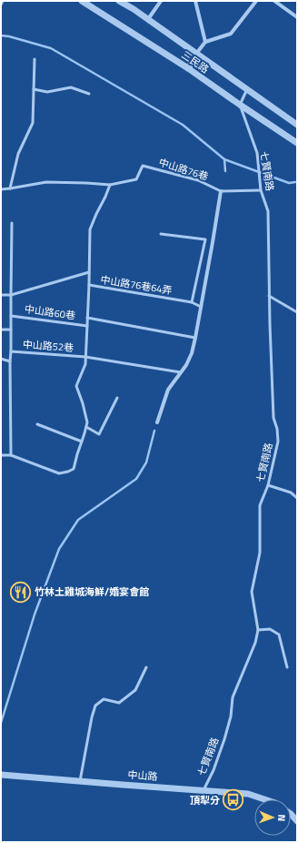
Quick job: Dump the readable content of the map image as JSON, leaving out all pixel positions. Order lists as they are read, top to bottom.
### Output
{
  "streets": {
    "street": ["三民路", "中山路"],
    "lane": [
      "中山路76巷",
      "七賢南路",
      "中山路76巷64弄",
      "中山路60巷",
      "中山路52巷"
    ]
  },
  "crossings": [
    ["三民路", "七賢南路"],
    ["中山路76巷", "七賢南路"],
    ["七賢南路", "中山路"],
    ["中山路76巷64弄", "中山路60巷"],
    ["中山路76巷64弄", "中山路52巷"],
    ["中山路60巷", "中山路52巷"]
  ],
  "places": {
    "restaurant": ["竹林土雞城海鮮/婚宴會館"],
    "bus stop": ["頂犁分"]
  },
  "north": "right"
}
